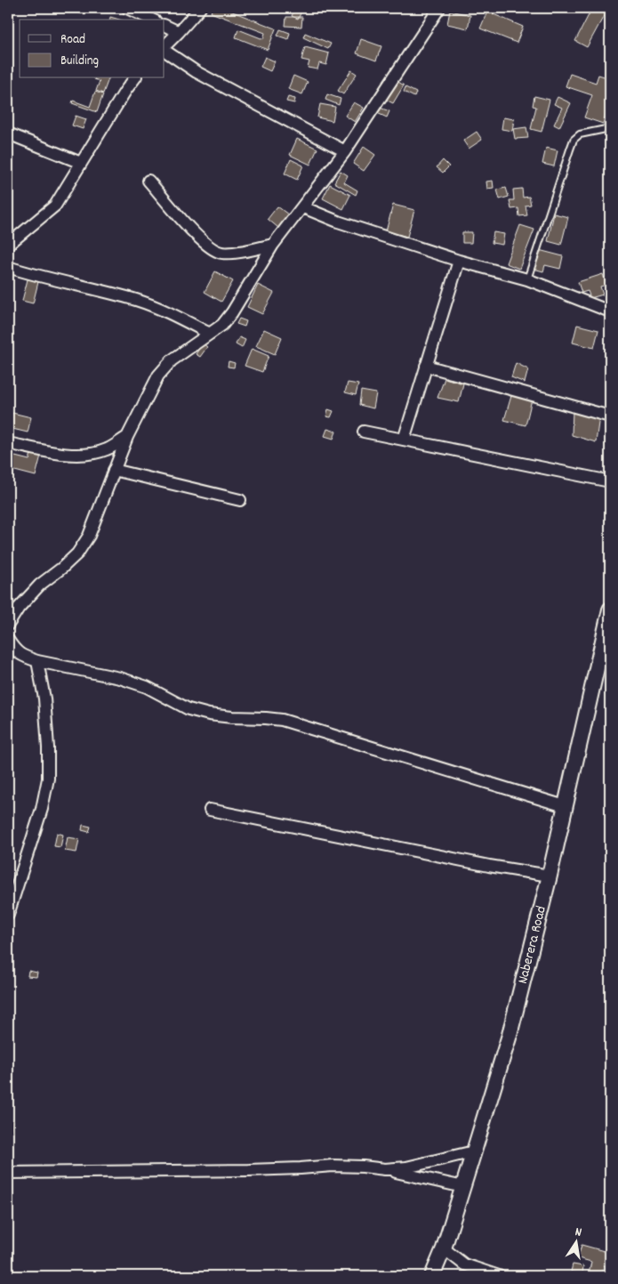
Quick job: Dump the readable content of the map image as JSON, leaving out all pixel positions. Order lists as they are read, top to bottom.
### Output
{
  "streets": {
    "street": ["Naberera Road"]
  },
  "legend": ["Road", "Building"],
  "north": "top"
}
